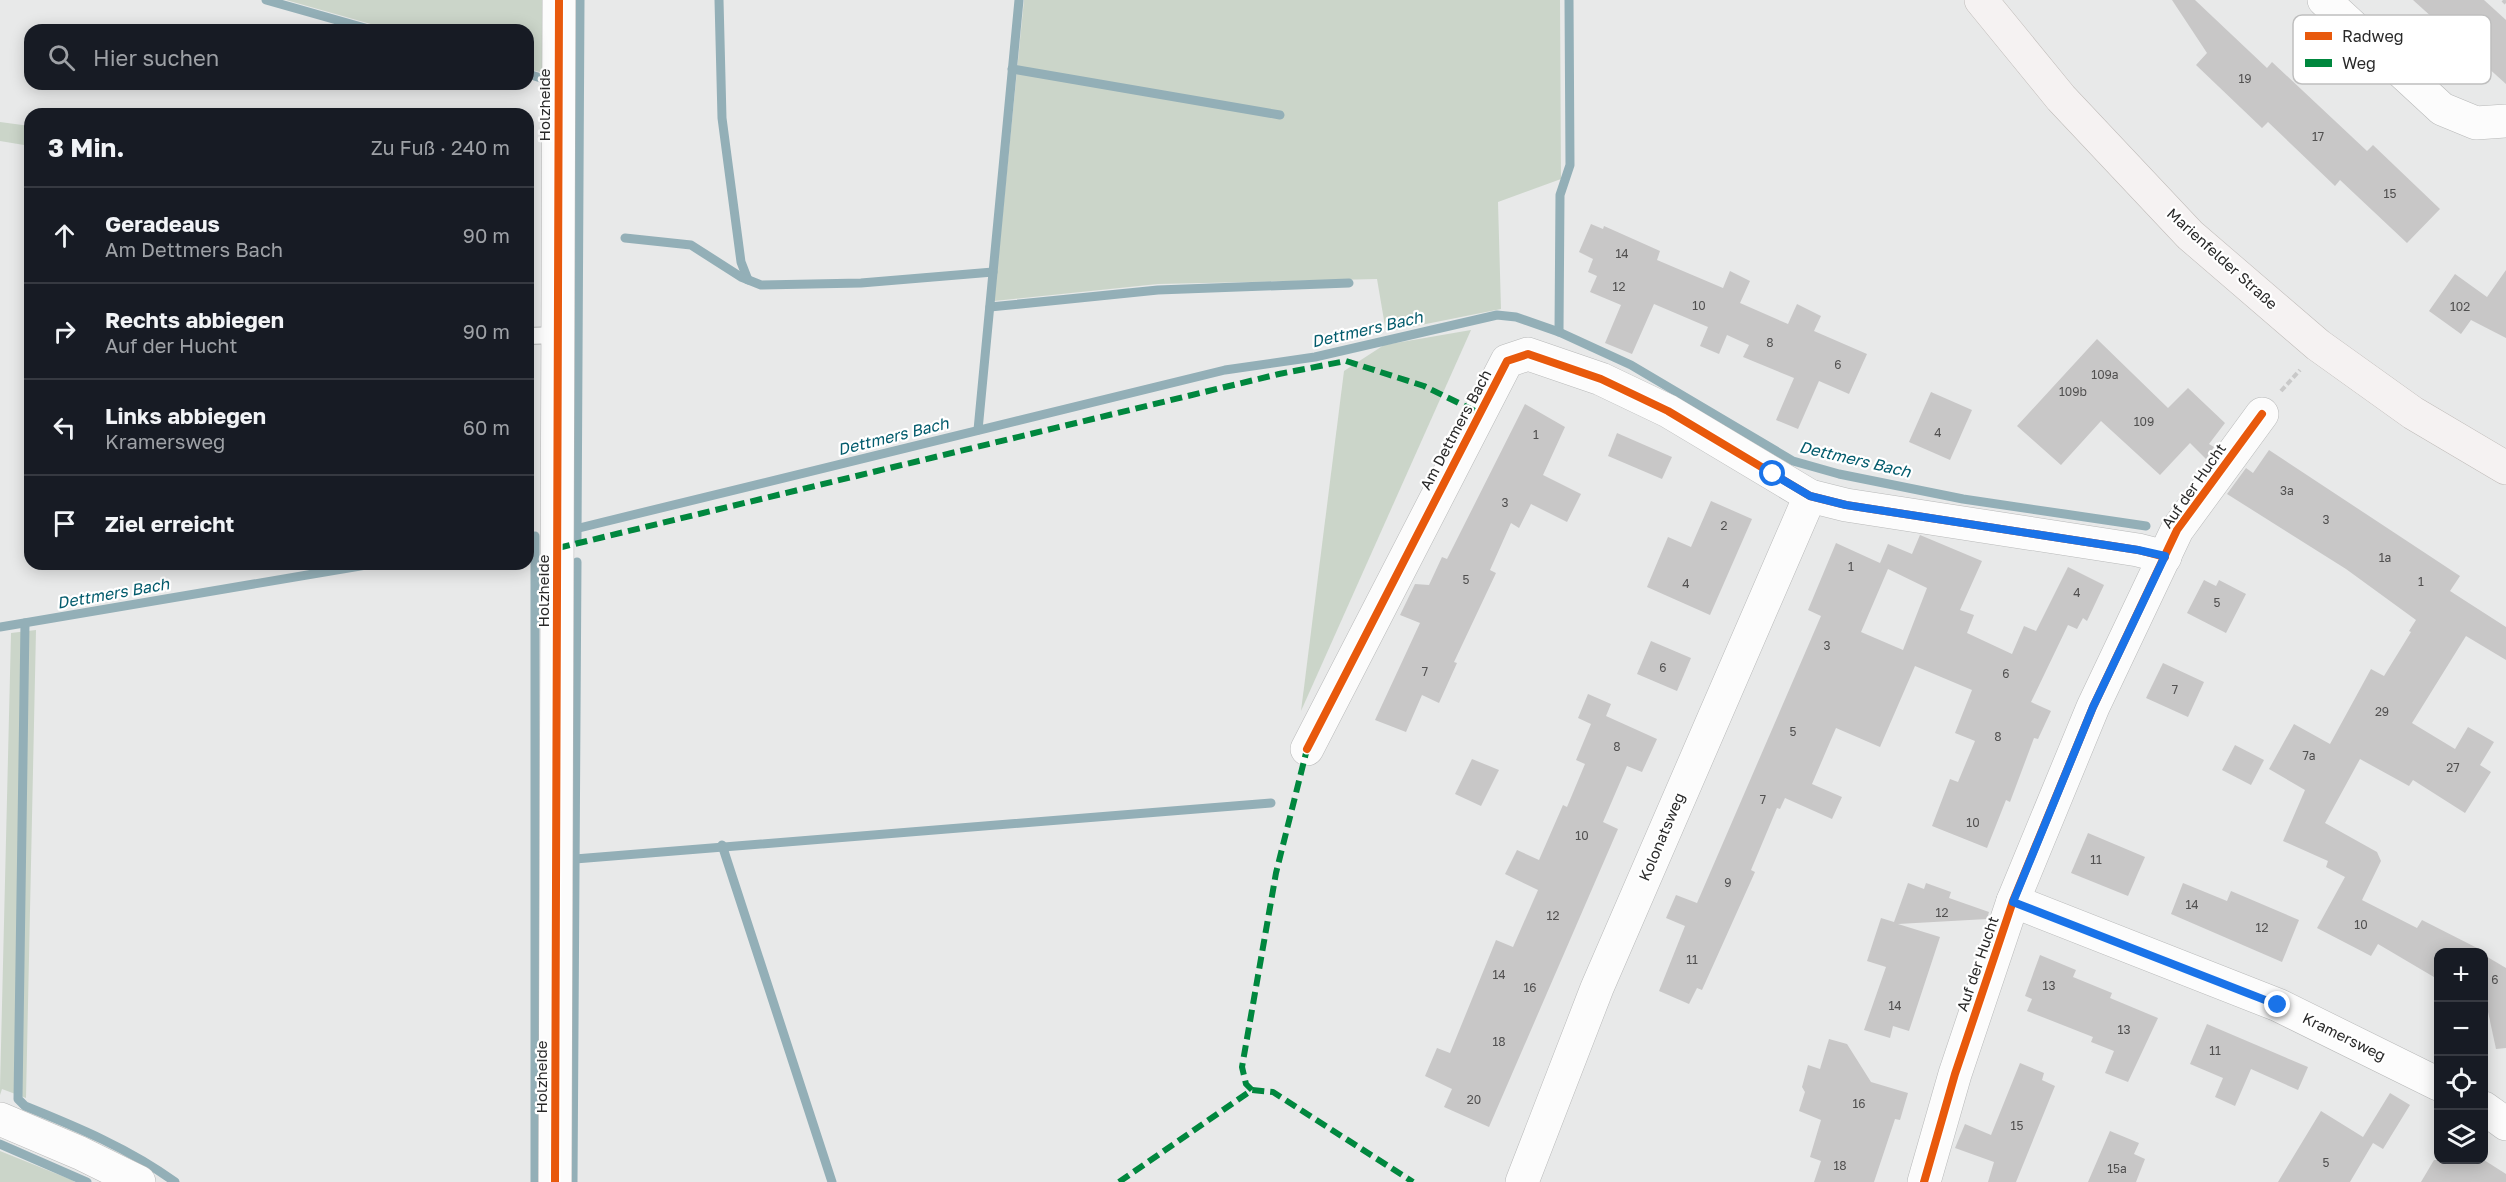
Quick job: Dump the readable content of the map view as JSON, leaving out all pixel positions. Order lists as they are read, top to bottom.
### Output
{
  "streets": {
    "main road": ["Marienfelder Straße"],
    "street": [
      "Holzheide",
      "Am Dettmers Bach",
      "Auf der Hucht",
      "Kolonatsweg",
      "Kramersweg"
    ]
  },
  "crossings": [
    ["Am Dettmers Bach", "Auf der Hucht"],
    ["Am Dettmers Bach", "Kolonatsweg"],
    ["Auf der Hucht", "Kramersweg"]
  ],
  "water": ["Dettmers Bach"],
  "house_numbers": [
    "19",
    "17",
    "15",
    "14",
    "12",
    "10",
    "102",
    "8",
    "6",
    "109a",
    "109b",
    "109",
    "4",
    "1",
    "3a",
    "3",
    "3",
    "2",
    "1a",
    "1",
    "5",
    "1",
    "4",
    "4",
    "5",
    "3",
    "6",
    "7",
    "6",
    "7",
    "29",
    "5",
    "8",
    "8",
    "7a",
    "27",
    "7",
    "10",
    "10",
    "11",
    "9",
    "14",
    "12",
    "12",
    "10",
    "12",
    "11",
    "14",
    "6",
    "13",
    "16",
    "14",
    "13",
    "18",
    "11",
    "20",
    "16",
    "15",
    "5",
    "18",
    "15a"
  ],
  "legend": ["Radweg", "Weg"],
  "page": {
    "search": "Hier suchen",
    "heading": ["3 Min.", "Zu Fuß · 240 m"],
    "list": [
      ["Geradeaus", "Am Dettmers Bach", "90 m"],
      ["Rechts abbiegen", "Auf der Hucht", "90 m"],
      ["Links abbiegen", "Kramersweg", "60 m"],
      "Ziel erreicht"
    ],
    "map_buttons": ["+", "−"]
  }
}
